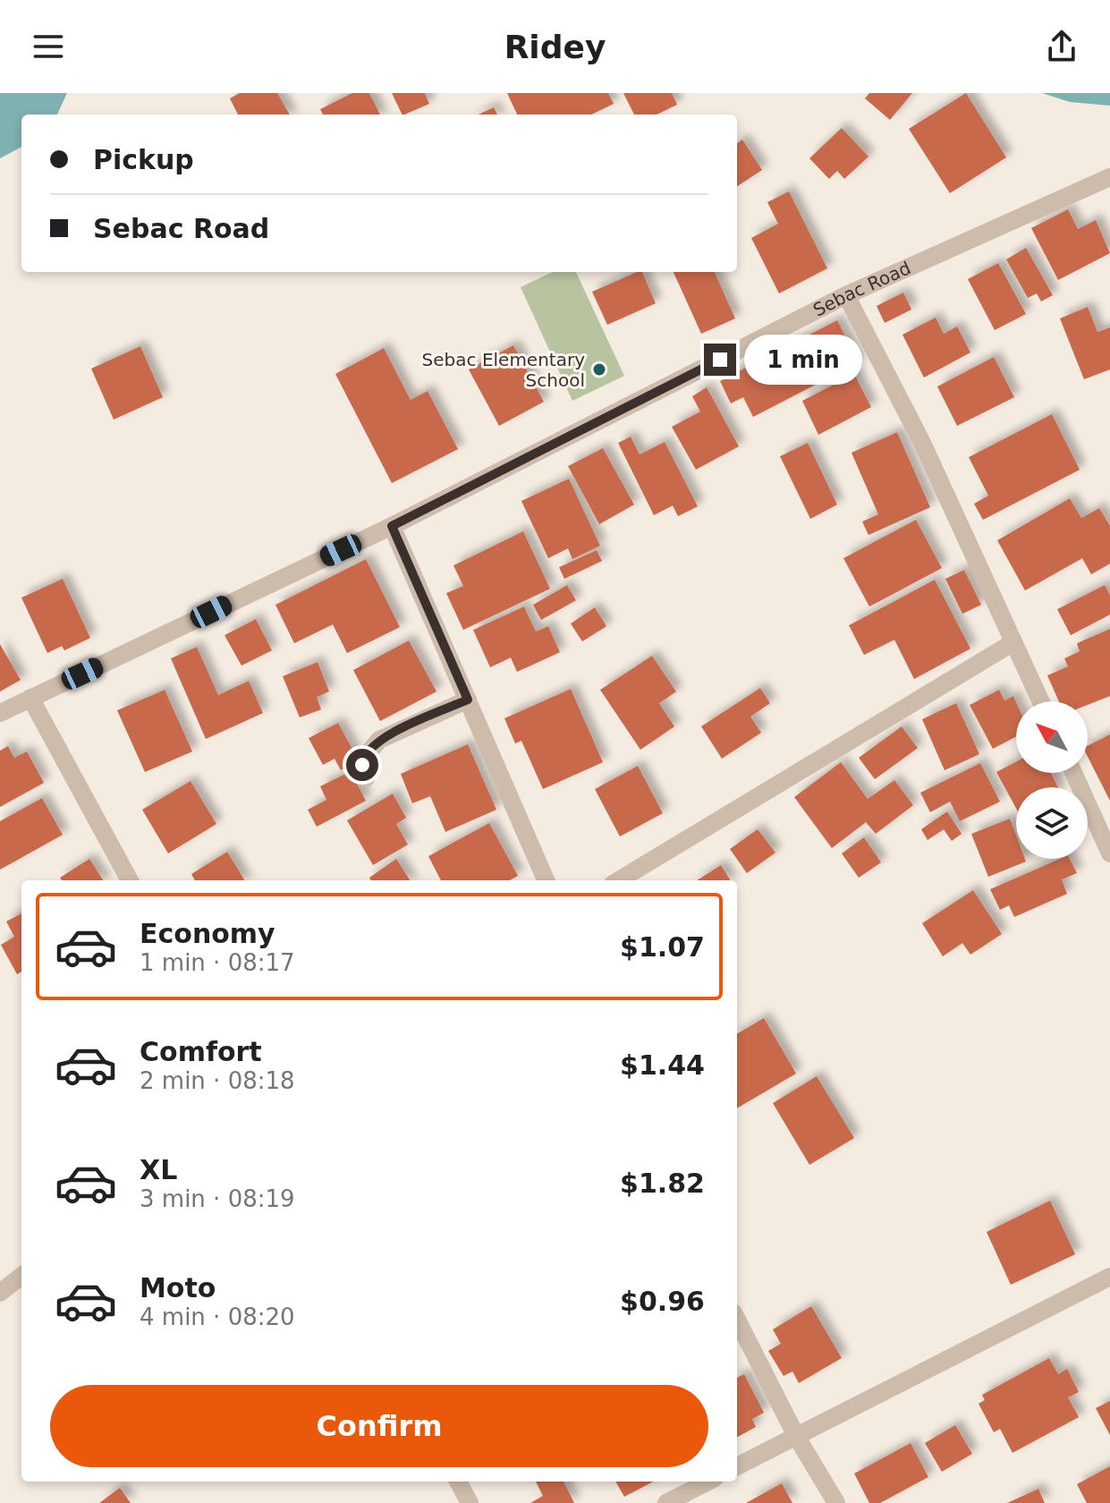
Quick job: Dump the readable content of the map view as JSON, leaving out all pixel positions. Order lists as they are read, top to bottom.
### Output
{
  "streets": {
    "street": ["Sebac Road"]
  },
  "places": ["Sebac Elementary School"],
  "north": "top left",
  "page": {
    "header": "Ridey",
    "banner": ["Pickup", "Sebac Road"],
    "bubble": "1 min",
    "list": [
      {
        "name": "Economy",
        "note": "1 min · 08:17",
        "value": "$1.07"
      },
      {
        "name": "Comfort",
        "note": "2 min · 08:18",
        "value": "$1.44"
      },
      {
        "name": "XL",
        "note": "3 min · 08:19",
        "value": "$1.82"
      },
      {
        "name": "Moto",
        "note": "4 min · 08:20",
        "value": "$0.96"
      }
    ],
    "buttons": "Confirm"
  }
}
